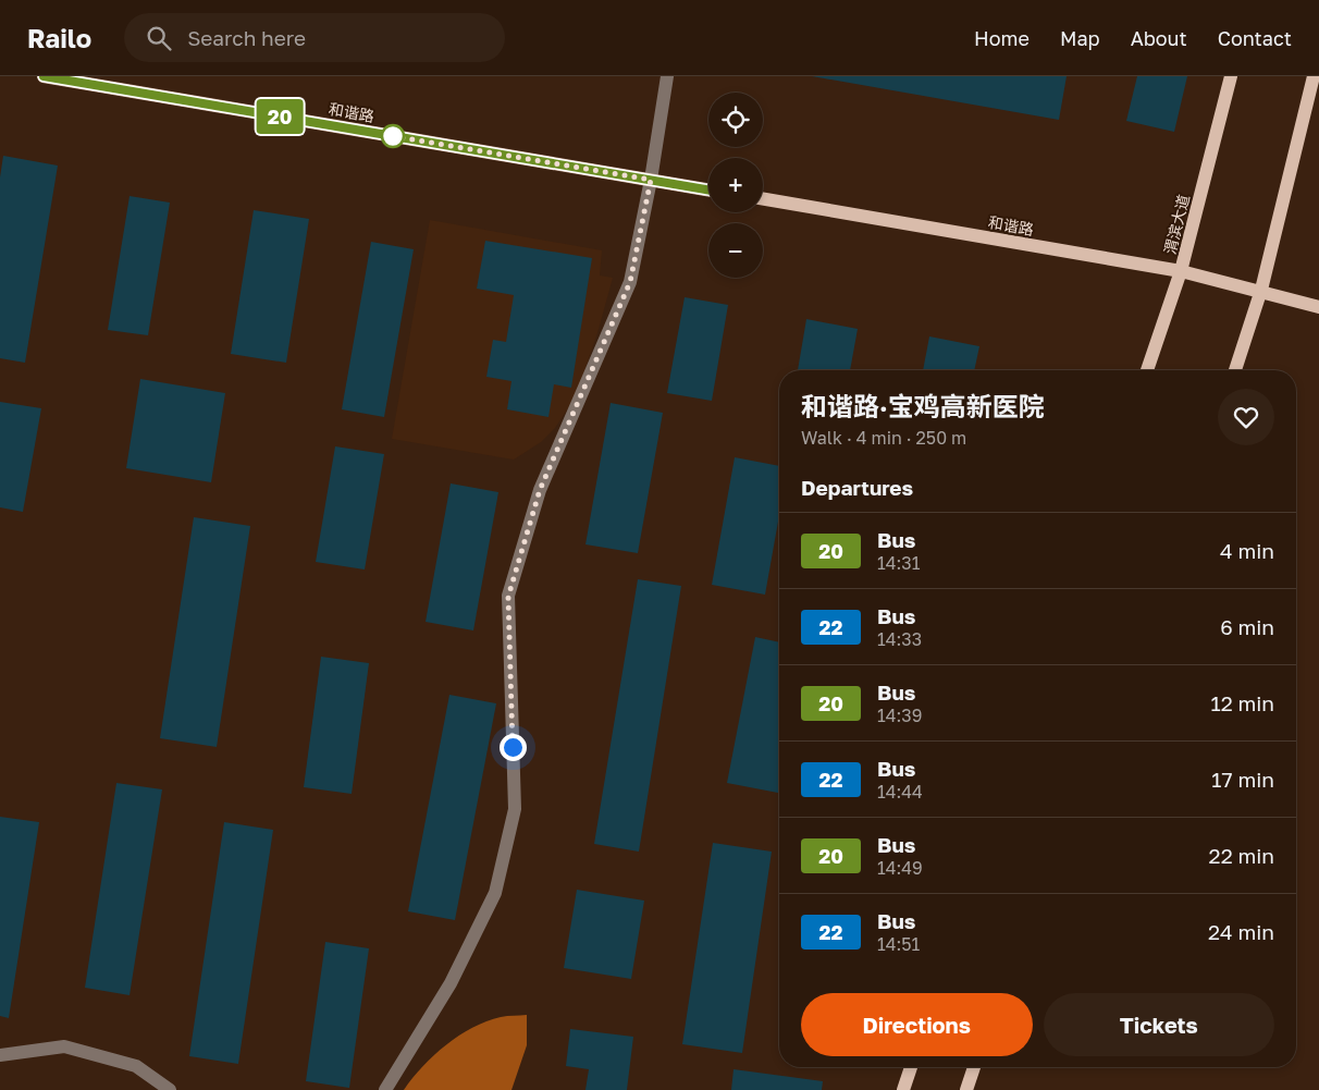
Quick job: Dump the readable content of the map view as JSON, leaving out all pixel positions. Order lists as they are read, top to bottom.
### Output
{
  "streets": {
    "main road": ["和谐路", "渭滨大道"]
  },
  "crossings": [
    ["和谐路", "渭滨大道"]
  ],
  "lines": ["bus line 20"],
  "page": {
    "header": "Railo",
    "search": "Search here",
    "nav": [
      "Home",
      "Map",
      "About",
      "Contact"
    ],
    "on_map": "20",
    "map_buttons": ["+", "−"],
    "heading": [
      ["和谐路·宝鸡高新医院", "Walk · 4 min · 250 m"],
      "Departures"
    ],
    "list": [
      {
        "mark": "20",
        "name": "Bus",
        "note": "14:31",
        "value": "4 min"
      },
      {
        "mark": "22",
        "name": "Bus",
        "note": "14:33",
        "value": "6 min"
      },
      {
        "mark": "20",
        "name": "Bus",
        "note": "14:39",
        "value": "12 min"
      },
      {
        "mark": "22",
        "name": "Bus",
        "note": "14:44",
        "value": "17 min"
      },
      {
        "mark": "20",
        "name": "Bus",
        "note": "14:49",
        "value": "22 min"
      },
      {
        "mark": "22",
        "name": "Bus",
        "note": "14:51",
        "value": "24 min"
      }
    ],
    "buttons": ["Directions", "Tickets"]
  }
}
